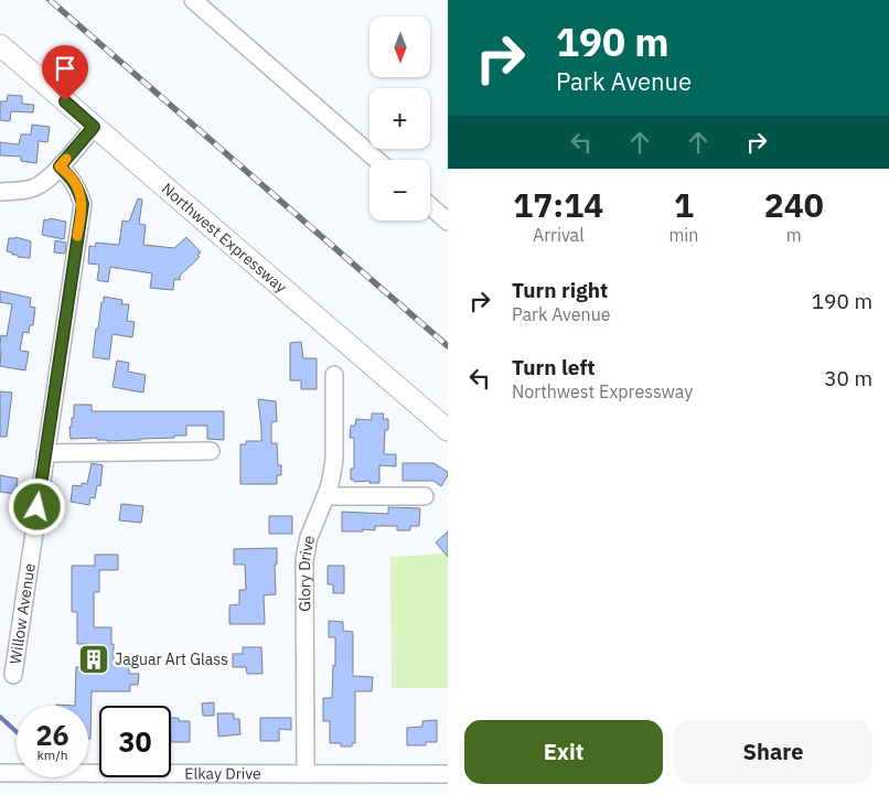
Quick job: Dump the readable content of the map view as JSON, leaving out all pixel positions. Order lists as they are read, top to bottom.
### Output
{
  "streets": {
    "main road": ["Northwest Expressway"],
    "street": ["Glory Drive", "Willow Avenue", "Elkay Drive"]
  },
  "crossings": [
    ["Glory Drive", "Elkay Drive"]
  ],
  "places": {
    "building": ["Jaguar Art Glass"]
  },
  "north": "bottom",
  "page": {
    "turn": ["190 m", "Park Avenue"],
    "map_buttons": ["+", "−"],
    "eta": [
      "17:14",
      "Arrival",
      "1",
      "min",
      "240",
      "m"
    ],
    "list": [
      {
        "name": "Turn right",
        "note": "Park Avenue",
        "value": "190 m"
      },
      {
        "name": "Turn left",
        "note": "Northwest Expressway",
        "value": "30 m"
      }
    ],
    "speed": "26 km/h",
    "limit": "30",
    "buttons": ["Exit", "Share"]
  }
}
